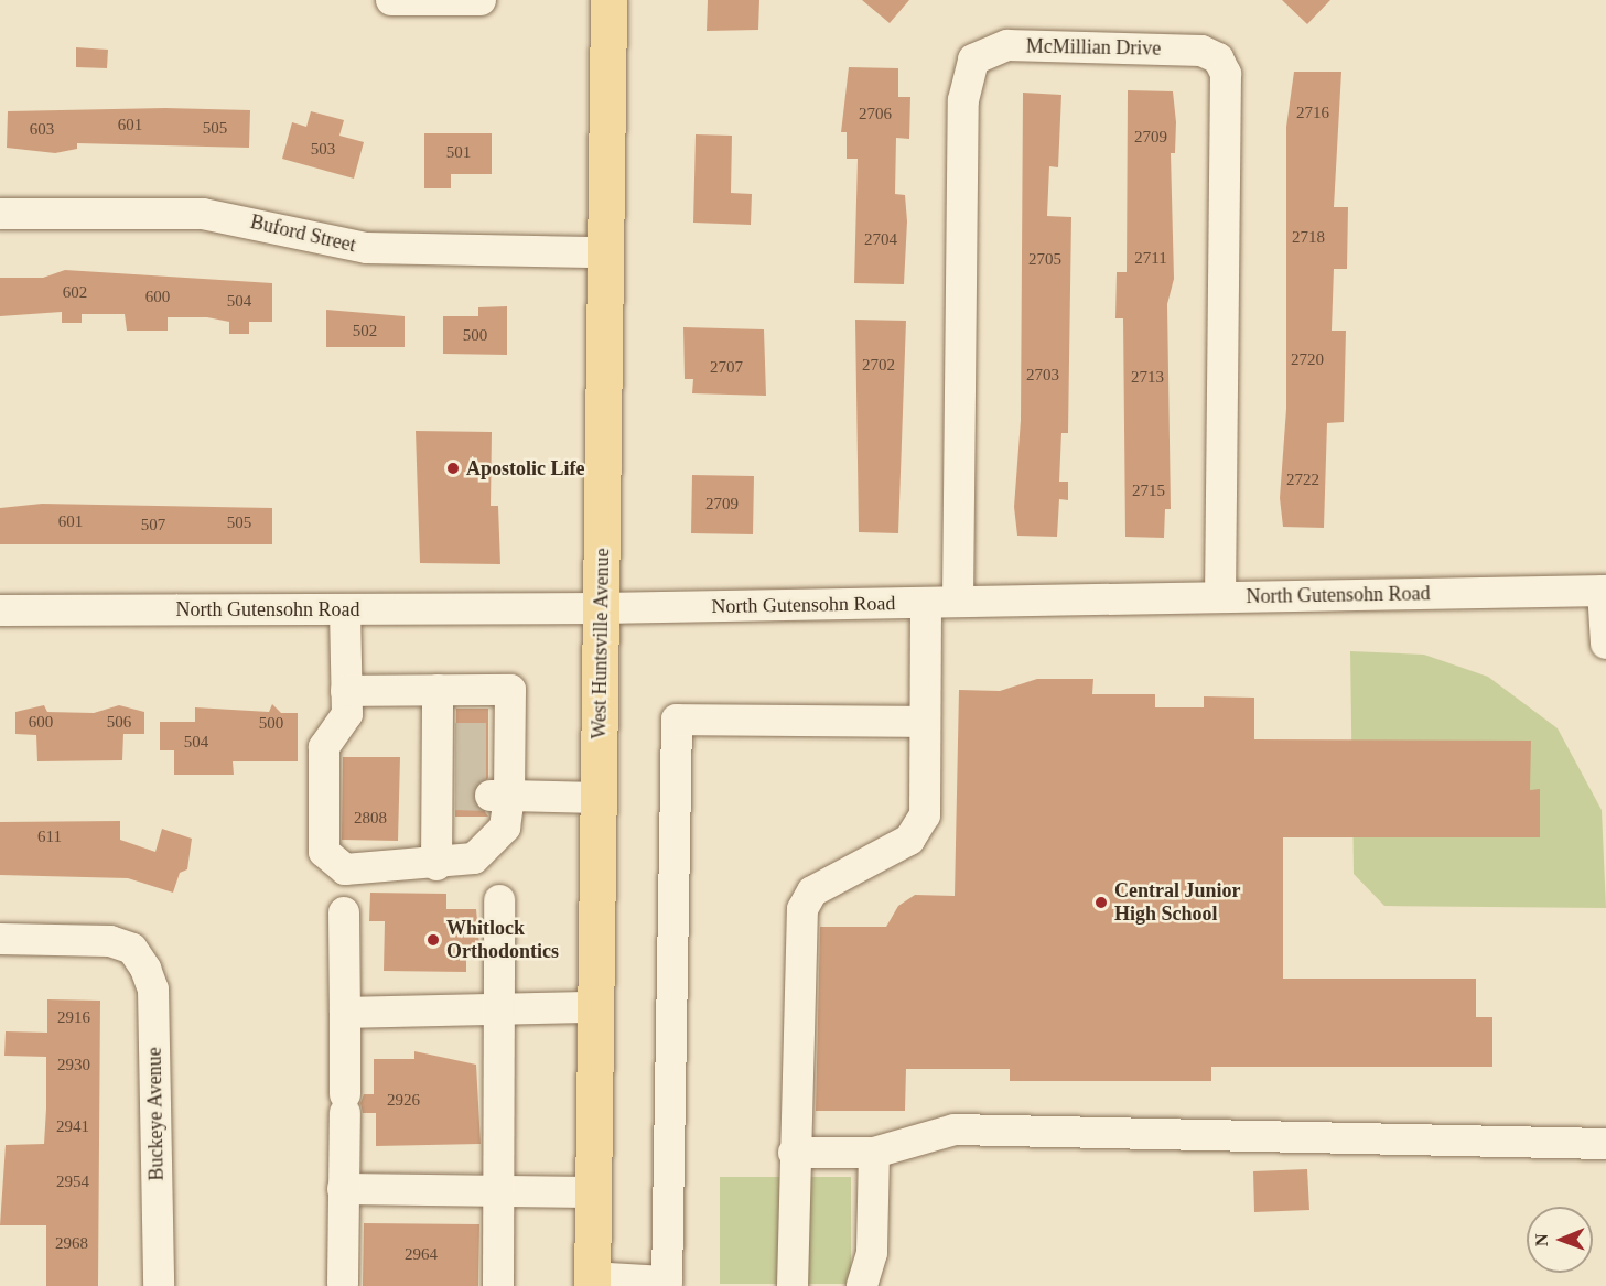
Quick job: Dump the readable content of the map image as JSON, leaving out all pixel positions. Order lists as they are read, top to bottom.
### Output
{
  "streets": {
    "main road": ["West Huntsville Avenue"],
    "street": [
      "McMillian Drive",
      "Buford Street",
      "North Gutensohn Road",
      "Buckeye Avenue"
    ]
  },
  "crossings": [
    ["McMillian Drive", "North Gutensohn Road"],
    ["Buford Street", "West Huntsville Avenue"],
    ["North Gutensohn Road", "West Huntsville Avenue"]
  ],
  "places": ["Apostolic Life", "Central Junior High School", "Whitlock Orthodontics"],
  "house_numbers": [
    "2716",
    "2706",
    "601",
    "505",
    "603",
    "2709",
    "503",
    "501",
    "2718",
    "2704",
    "2711",
    "2705",
    "602",
    "600",
    "504",
    "502",
    "500",
    "2720",
    "2702",
    "2707",
    "2703",
    "2713",
    "2722",
    "2715",
    "2709",
    "601",
    "505",
    "507",
    "600",
    "506",
    "500",
    "504",
    "2808",
    "611",
    "2916",
    "2930",
    "2926",
    "2941",
    "2954",
    "2968",
    "2964"
  ],
  "north": "left"
}
